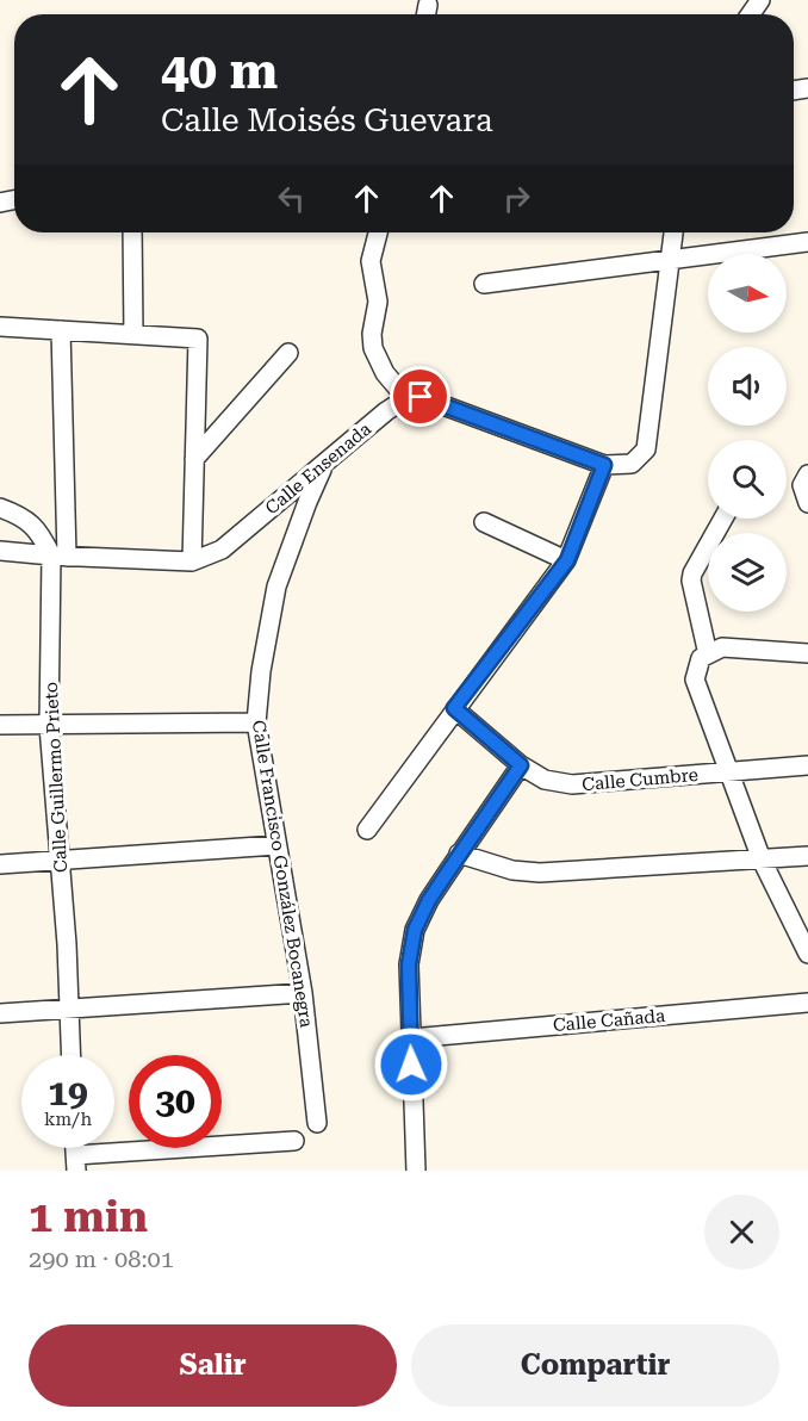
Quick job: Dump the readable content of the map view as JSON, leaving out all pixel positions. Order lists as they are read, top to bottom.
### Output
{
  "streets": {
    "street": [
      "Calle Ensenada",
      "Calle Guillermo Prieto",
      "Calle Cumbre",
      "Calle Francisco González Bocanegra",
      "Calle Cañada"
    ]
  },
  "crossings": [
    ["Calle Ensenada", "Calle Guillermo Prieto"],
    ["Calle Ensenada", "Calle Francisco González Bocanegra"]
  ],
  "north": "right",
  "page": {
    "turn": ["40 m", "Calle Moisés Guevara"],
    "speed": "19 km/h",
    "limit": "30",
    "heading": ["1 min", "290 m · 08:01"],
    "buttons": ["Salir", "Compartir"]
  }
}
